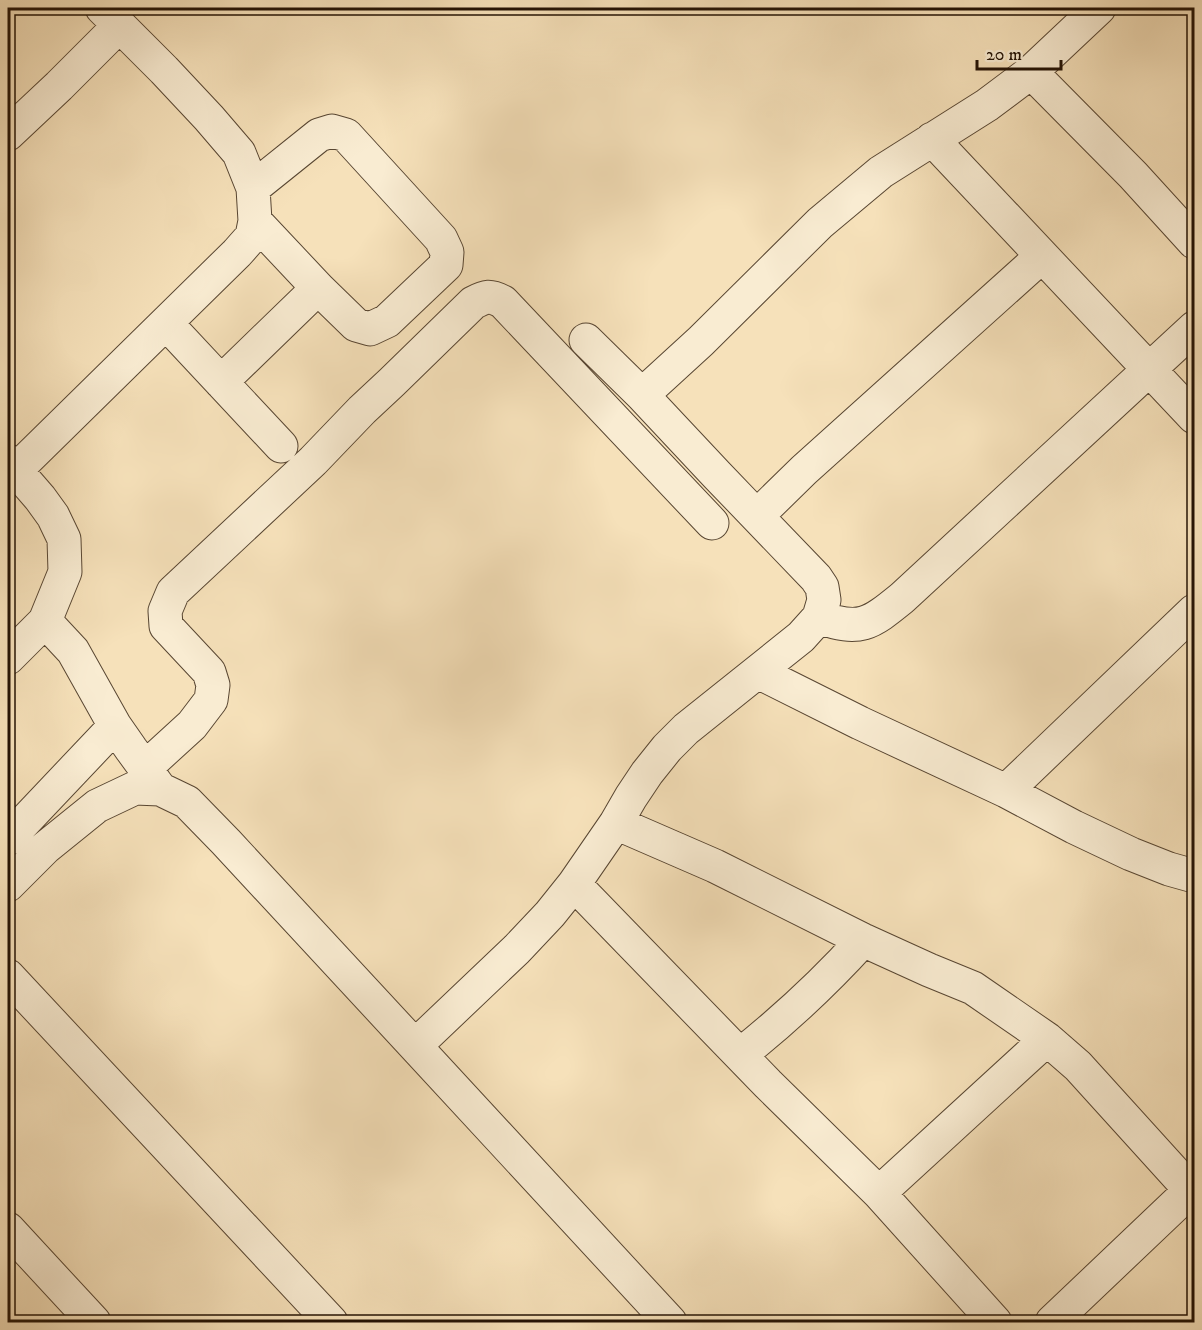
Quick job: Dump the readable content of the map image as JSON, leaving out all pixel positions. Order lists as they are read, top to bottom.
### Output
{
  "scale_bar": "20 m"
}
